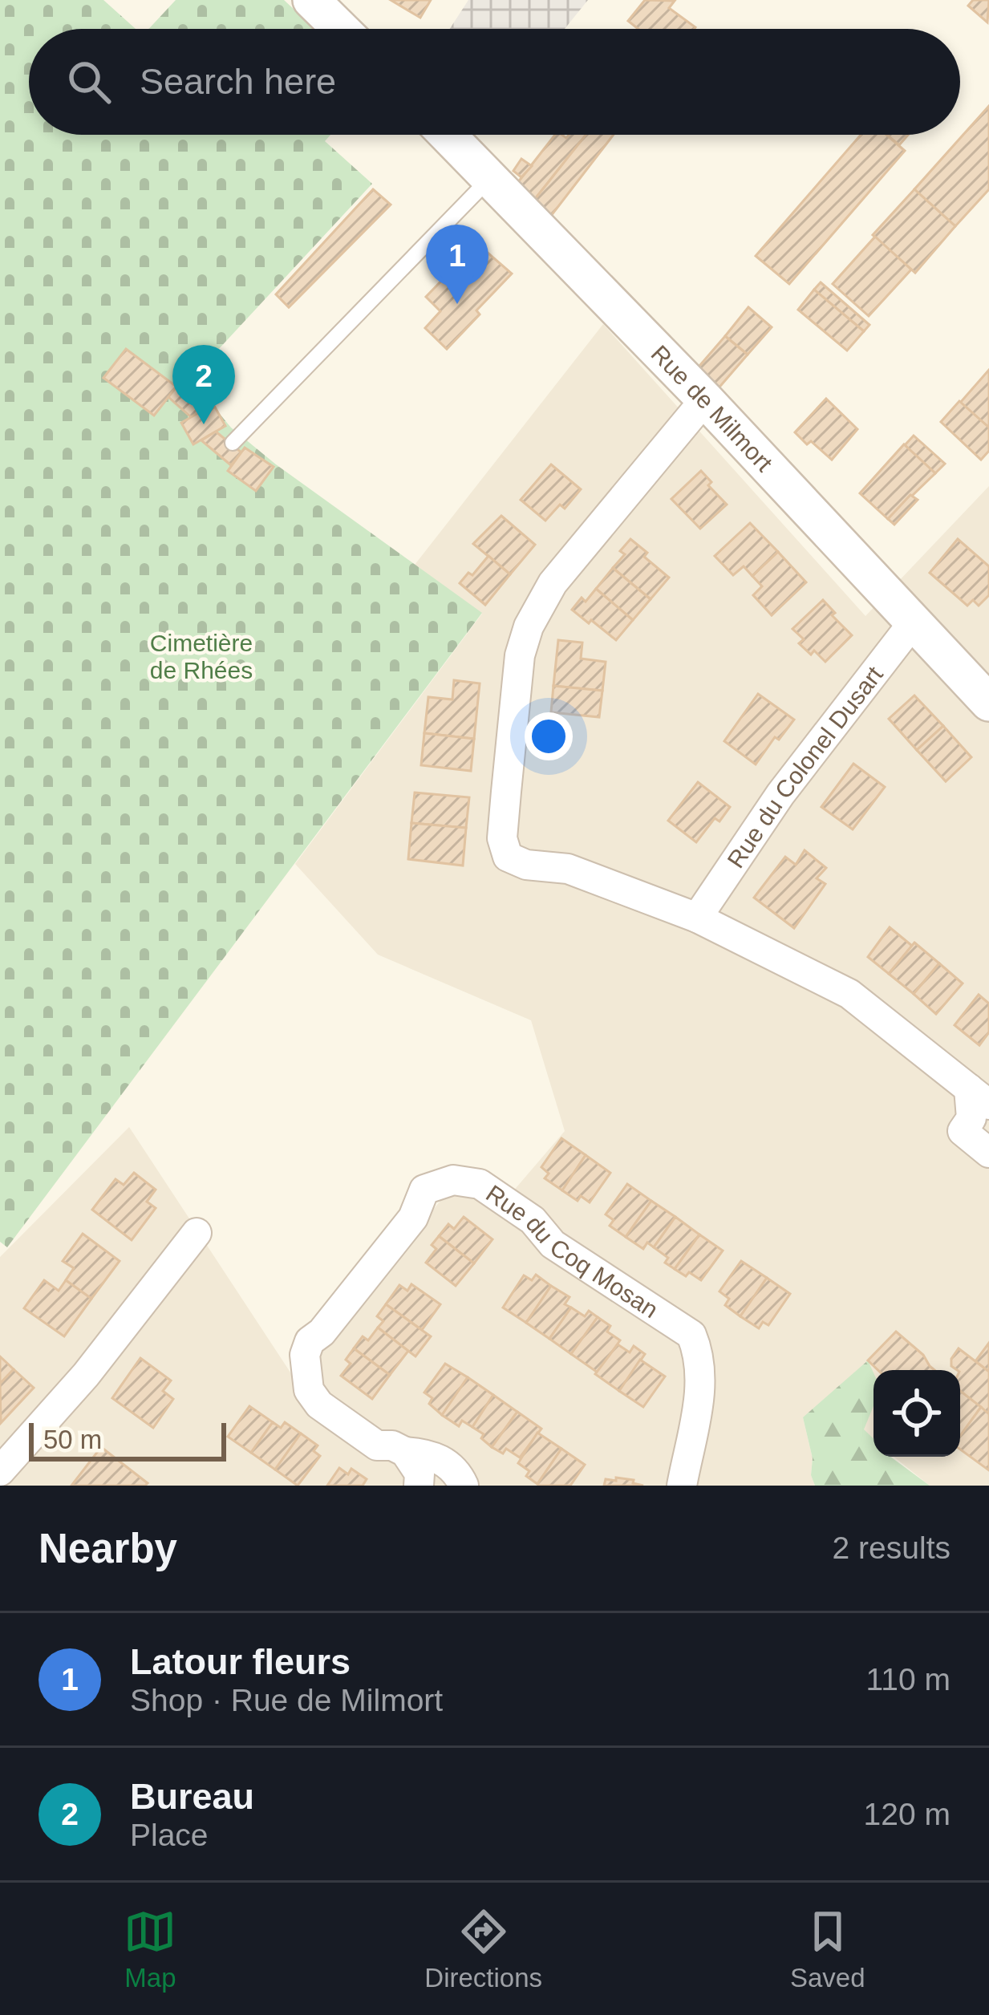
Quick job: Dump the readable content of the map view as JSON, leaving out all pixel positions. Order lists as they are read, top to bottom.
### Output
{
  "streets": {
    "street": ["Rue de Milmort", "Rue du Colonel Dusart", "Rue du Coq Mosan"]
  },
  "crossings": [
    ["Rue de Milmort", "Rue du Colonel Dusart"]
  ],
  "parks": ["Cimetière de Rhées"],
  "scale_bar": "50 m",
  "page": {
    "search": "Search here",
    "pins": ["1", "2"],
    "scale": "50 m",
    "heading": ["Nearby", "2 results"],
    "list": [
      {
        "mark": "1",
        "name": "Latour fleurs",
        "note": "Shop · Rue de Milmort",
        "value": "110 m"
      },
      {
        "mark": "2",
        "name": "Bureau",
        "note": "Place",
        "value": "120 m"
      }
    ],
    "nav": ["Map", "Directions", "Saved"]
  }
}
